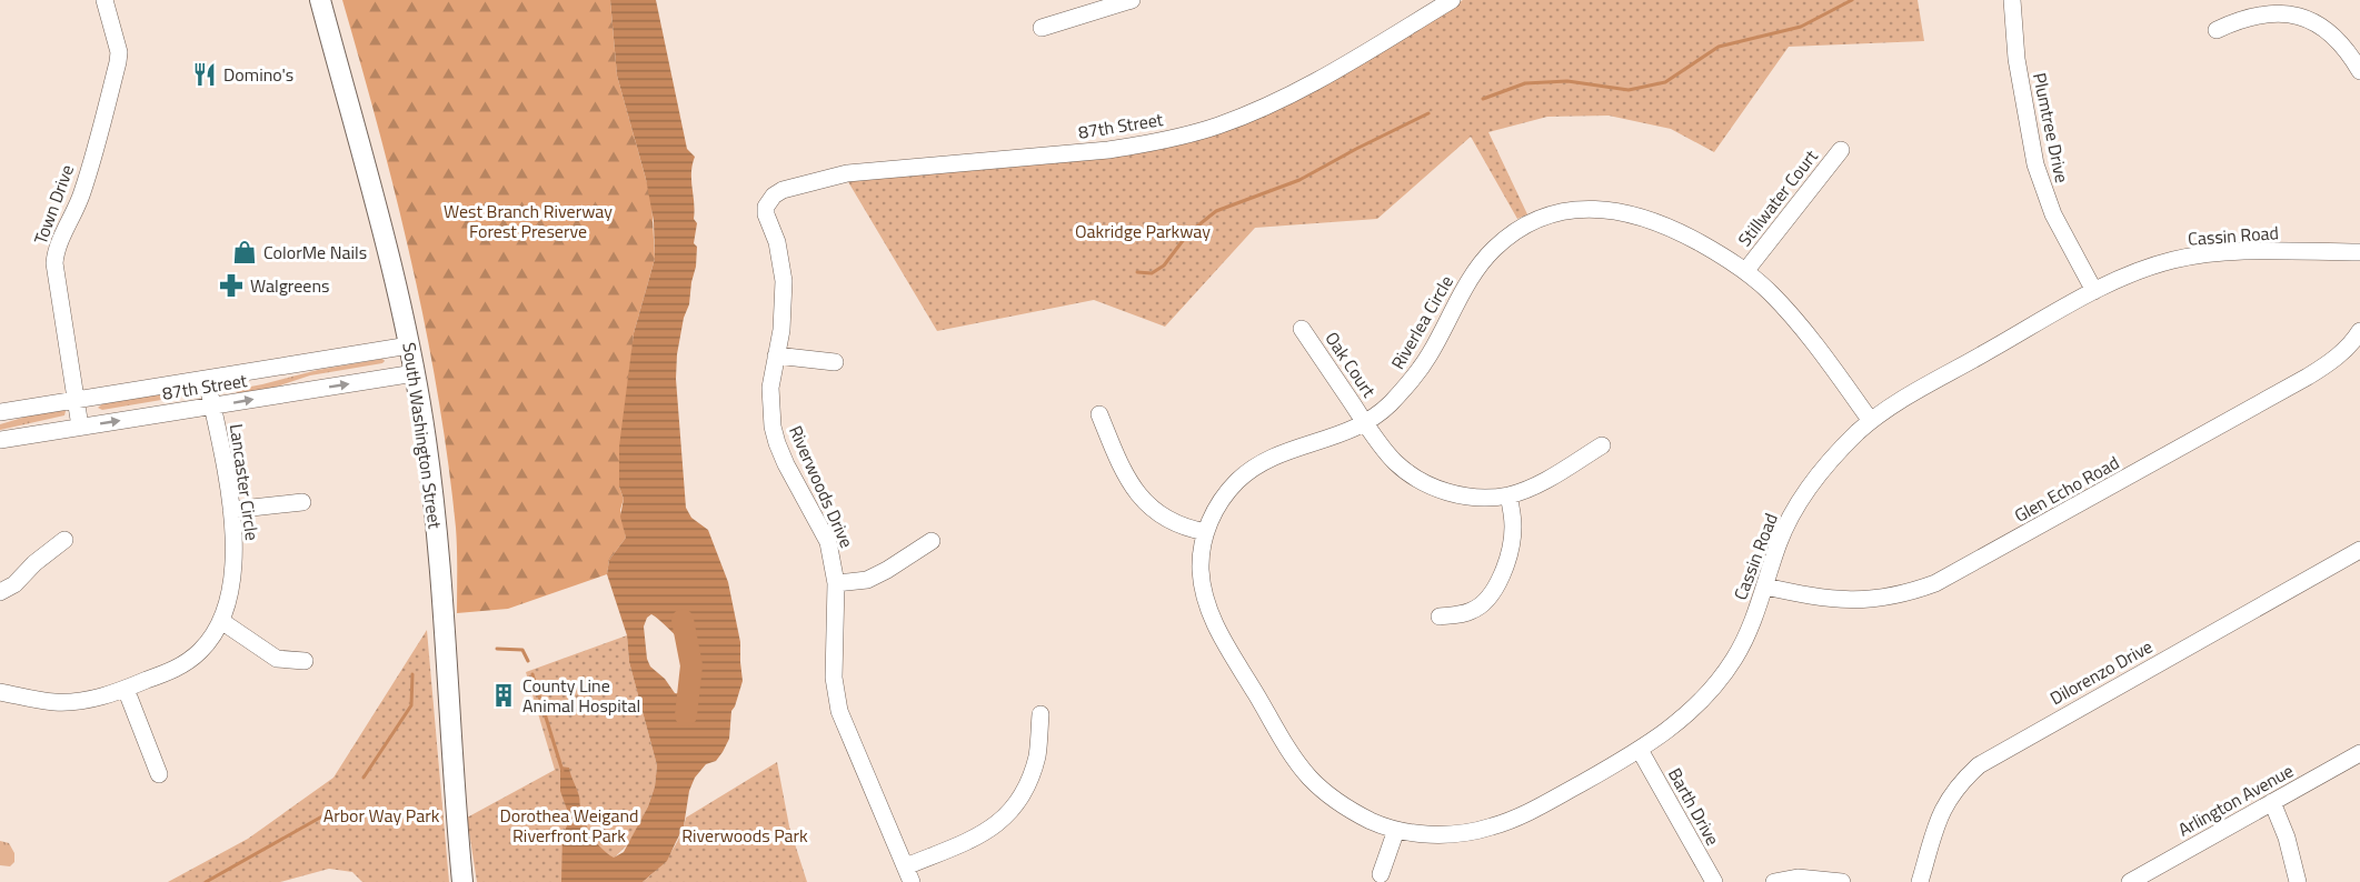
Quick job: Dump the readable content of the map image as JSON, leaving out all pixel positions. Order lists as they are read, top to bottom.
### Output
{
  "streets": {
    "main road": ["South Washington Street"],
    "street": [
      "87th Street",
      "Plumtree Drive",
      "Stillwater Court",
      "Town Drive",
      "Cassin Road",
      "Riverlea Circle",
      "Oak Court",
      "Lancaster Circle",
      "Riverwoods Drive",
      "Glen Echo Road",
      "Dilorenzo Drive",
      "Arlington Avenue",
      "Barth Drive"
    ]
  },
  "crossings": [
    ["87th Street", "Town Drive"],
    ["87th Street", "South Washington Street"],
    ["87th Street", "Lancaster Circle"],
    ["87th Street", "Riverwoods Drive"],
    ["Plumtree Drive", "Cassin Road"],
    ["Stillwater Court", "Riverlea Circle"],
    ["Cassin Road", "Riverlea Circle"],
    ["Cassin Road", "Glen Echo Road"],
    ["Cassin Road", "Barth Drive"],
    ["Riverlea Circle", "Oak Court"]
  ],
  "parks": [
    "West Branch Riverway Forest Preserve",
    "Oakridge Parkway",
    "Arbor Way Park",
    "Dorothea Weigand Riverfront Park",
    "Riverwoods Park"
  ],
  "places": {
    "restaurant": ["Domino's"],
    "shop": ["ColorMe Nails"],
    "pharmacy": ["Walgreens"],
    "building": ["County Line Animal Hospital"]
  }
}
